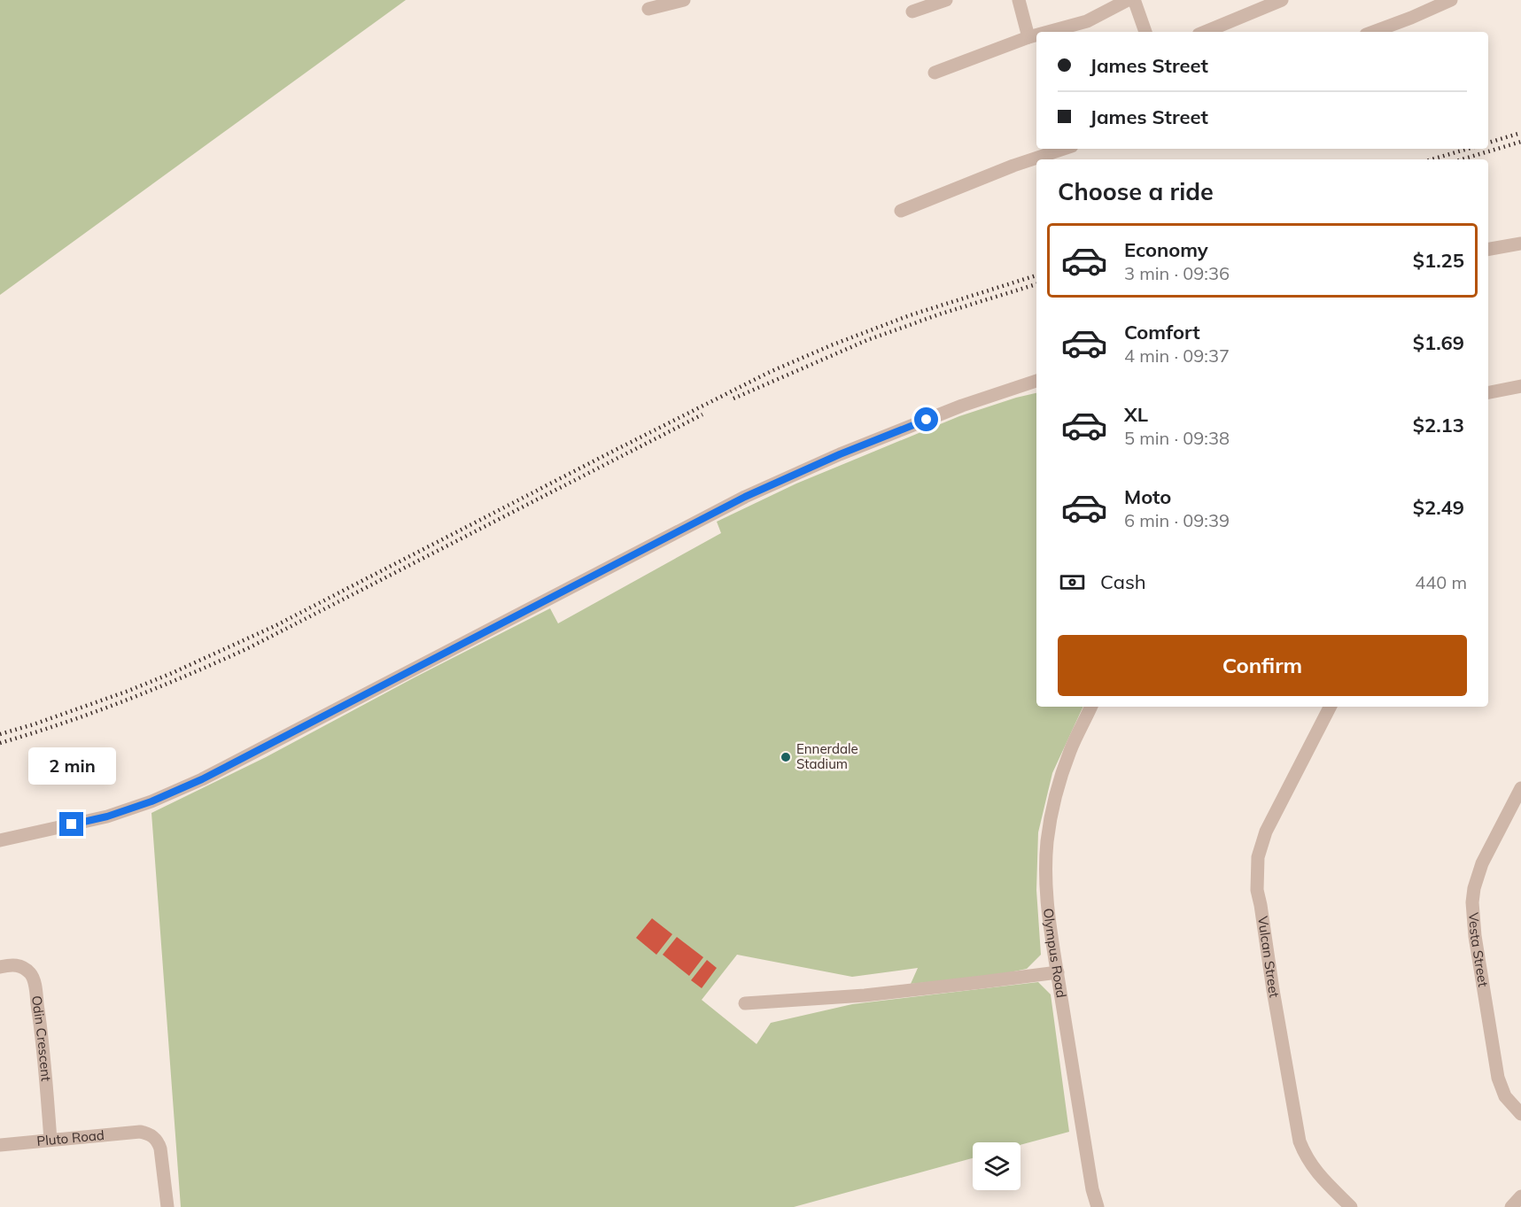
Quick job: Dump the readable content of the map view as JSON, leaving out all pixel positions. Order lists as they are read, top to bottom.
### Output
{
  "streets": {
    "street": [
      "Vesta Street",
      "Olympus Road",
      "Vulcan Street",
      "Odin Crescent",
      "Pluto Road"
    ]
  },
  "crossings": [
    ["Odin Crescent", "Pluto Road"]
  ],
  "places": ["Ennerdale Stadium"],
  "page": {
    "banner": ["James Street", "James Street"],
    "heading": "Choose a ride",
    "list": [
      {
        "name": "Economy",
        "note": "3 min · 09:36",
        "value": "$1.25"
      },
      {
        "name": "Comfort",
        "note": "4 min · 09:37",
        "value": "$1.69"
      },
      {
        "name": "XL",
        "note": "5 min · 09:38",
        "value": "$2.13"
      },
      {
        "name": "Moto",
        "note": "6 min · 09:39",
        "value": "$2.49"
      }
    ],
    "pay": ["Cash", "440 m"],
    "buttons": "Confirm",
    "bubble": "2 min"
  }
}
